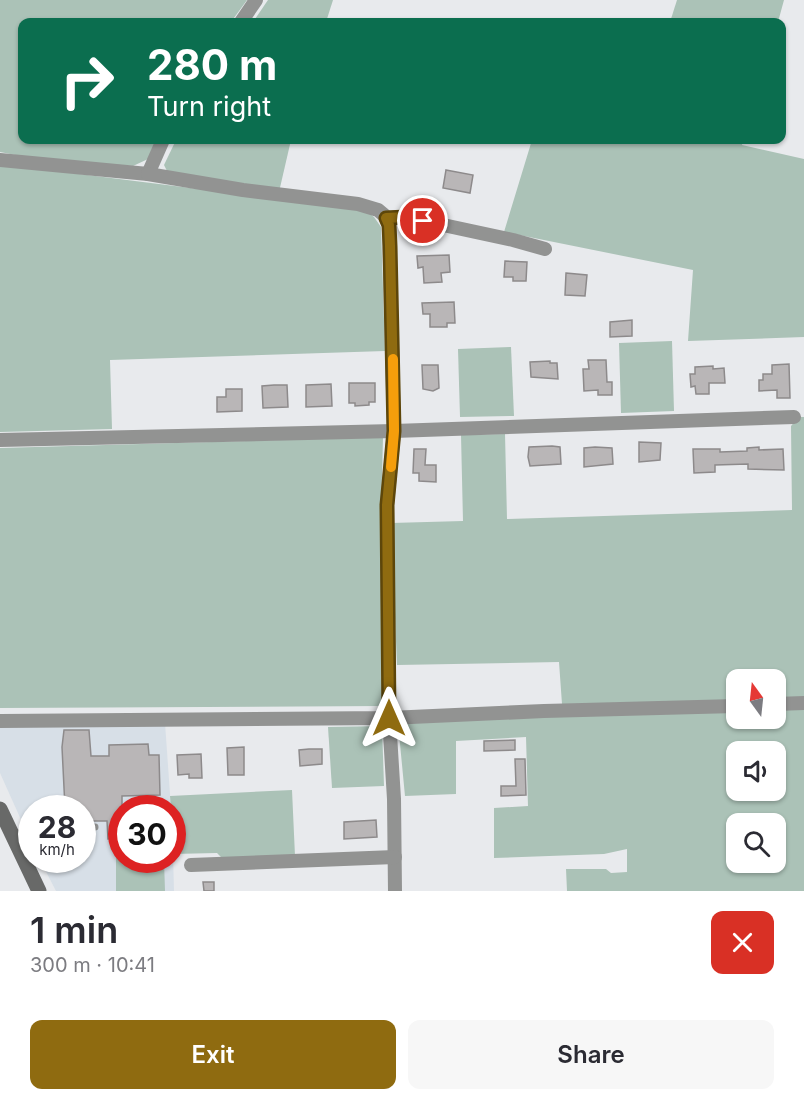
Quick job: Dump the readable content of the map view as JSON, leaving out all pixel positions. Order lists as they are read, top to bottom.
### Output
{
  "north": "top",
  "page": {
    "turn": ["280 m", "Turn right"],
    "speed": "28 km/h",
    "limit": "30",
    "heading": ["1 min", "300 m · 10:41"],
    "buttons": ["Exit", "Share"]
  }
}
